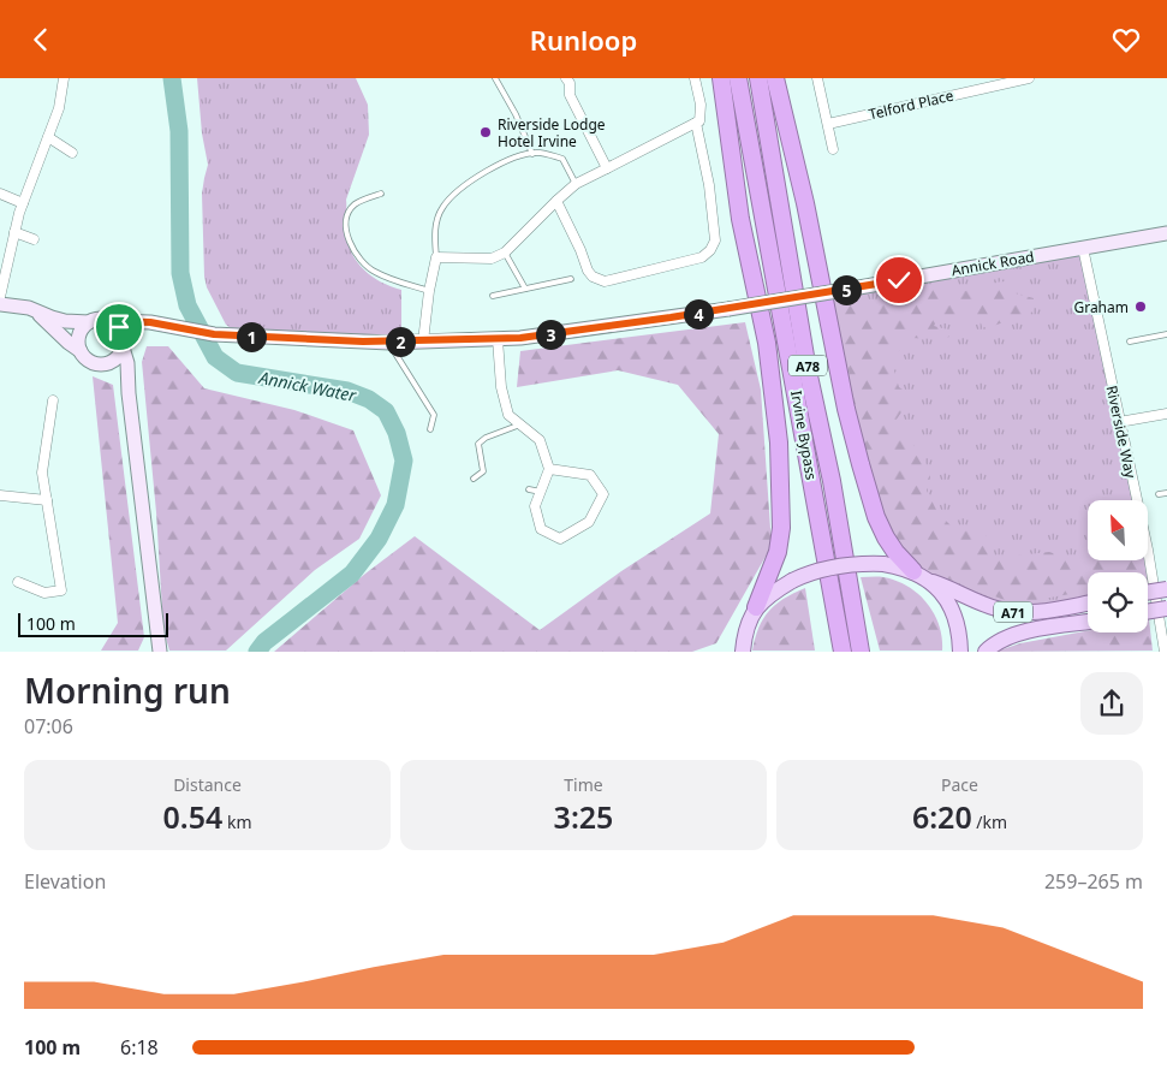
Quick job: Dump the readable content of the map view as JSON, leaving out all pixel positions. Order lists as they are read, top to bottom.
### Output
{
  "streets": {
    "highway": ["A78", "Irvine Bypass"],
    "main road": ["Annick Road", "A71"],
    "street": ["Telford Place", "Riverside Way"]
  },
  "crossings": [
    ["Annick Road", "Riverside Way"],
    ["A78", "A71"]
  ],
  "water": ["Annick Water"],
  "places": ["Riverside Lodge Hotel Irvine", "Graham"],
  "scale_bar": "100 m",
  "north": "top left",
  "page": {
    "header": "Runloop",
    "pins": [
      "5",
      "4",
      "3",
      "1",
      "2"
    ],
    "scale": "100 m",
    "heading": ["Morning run", "07:06"],
    "stats": [
      ["Distance", "0.54 km"],
      ["Time", "3:25"],
      ["Pace", "6:20 /km"]
    ],
    "chart": ["Elevation", "259–265 m"],
    "list": [
      {
        "name": "100 m",
        "note": "6:18"
      }
    ]
  }
}
